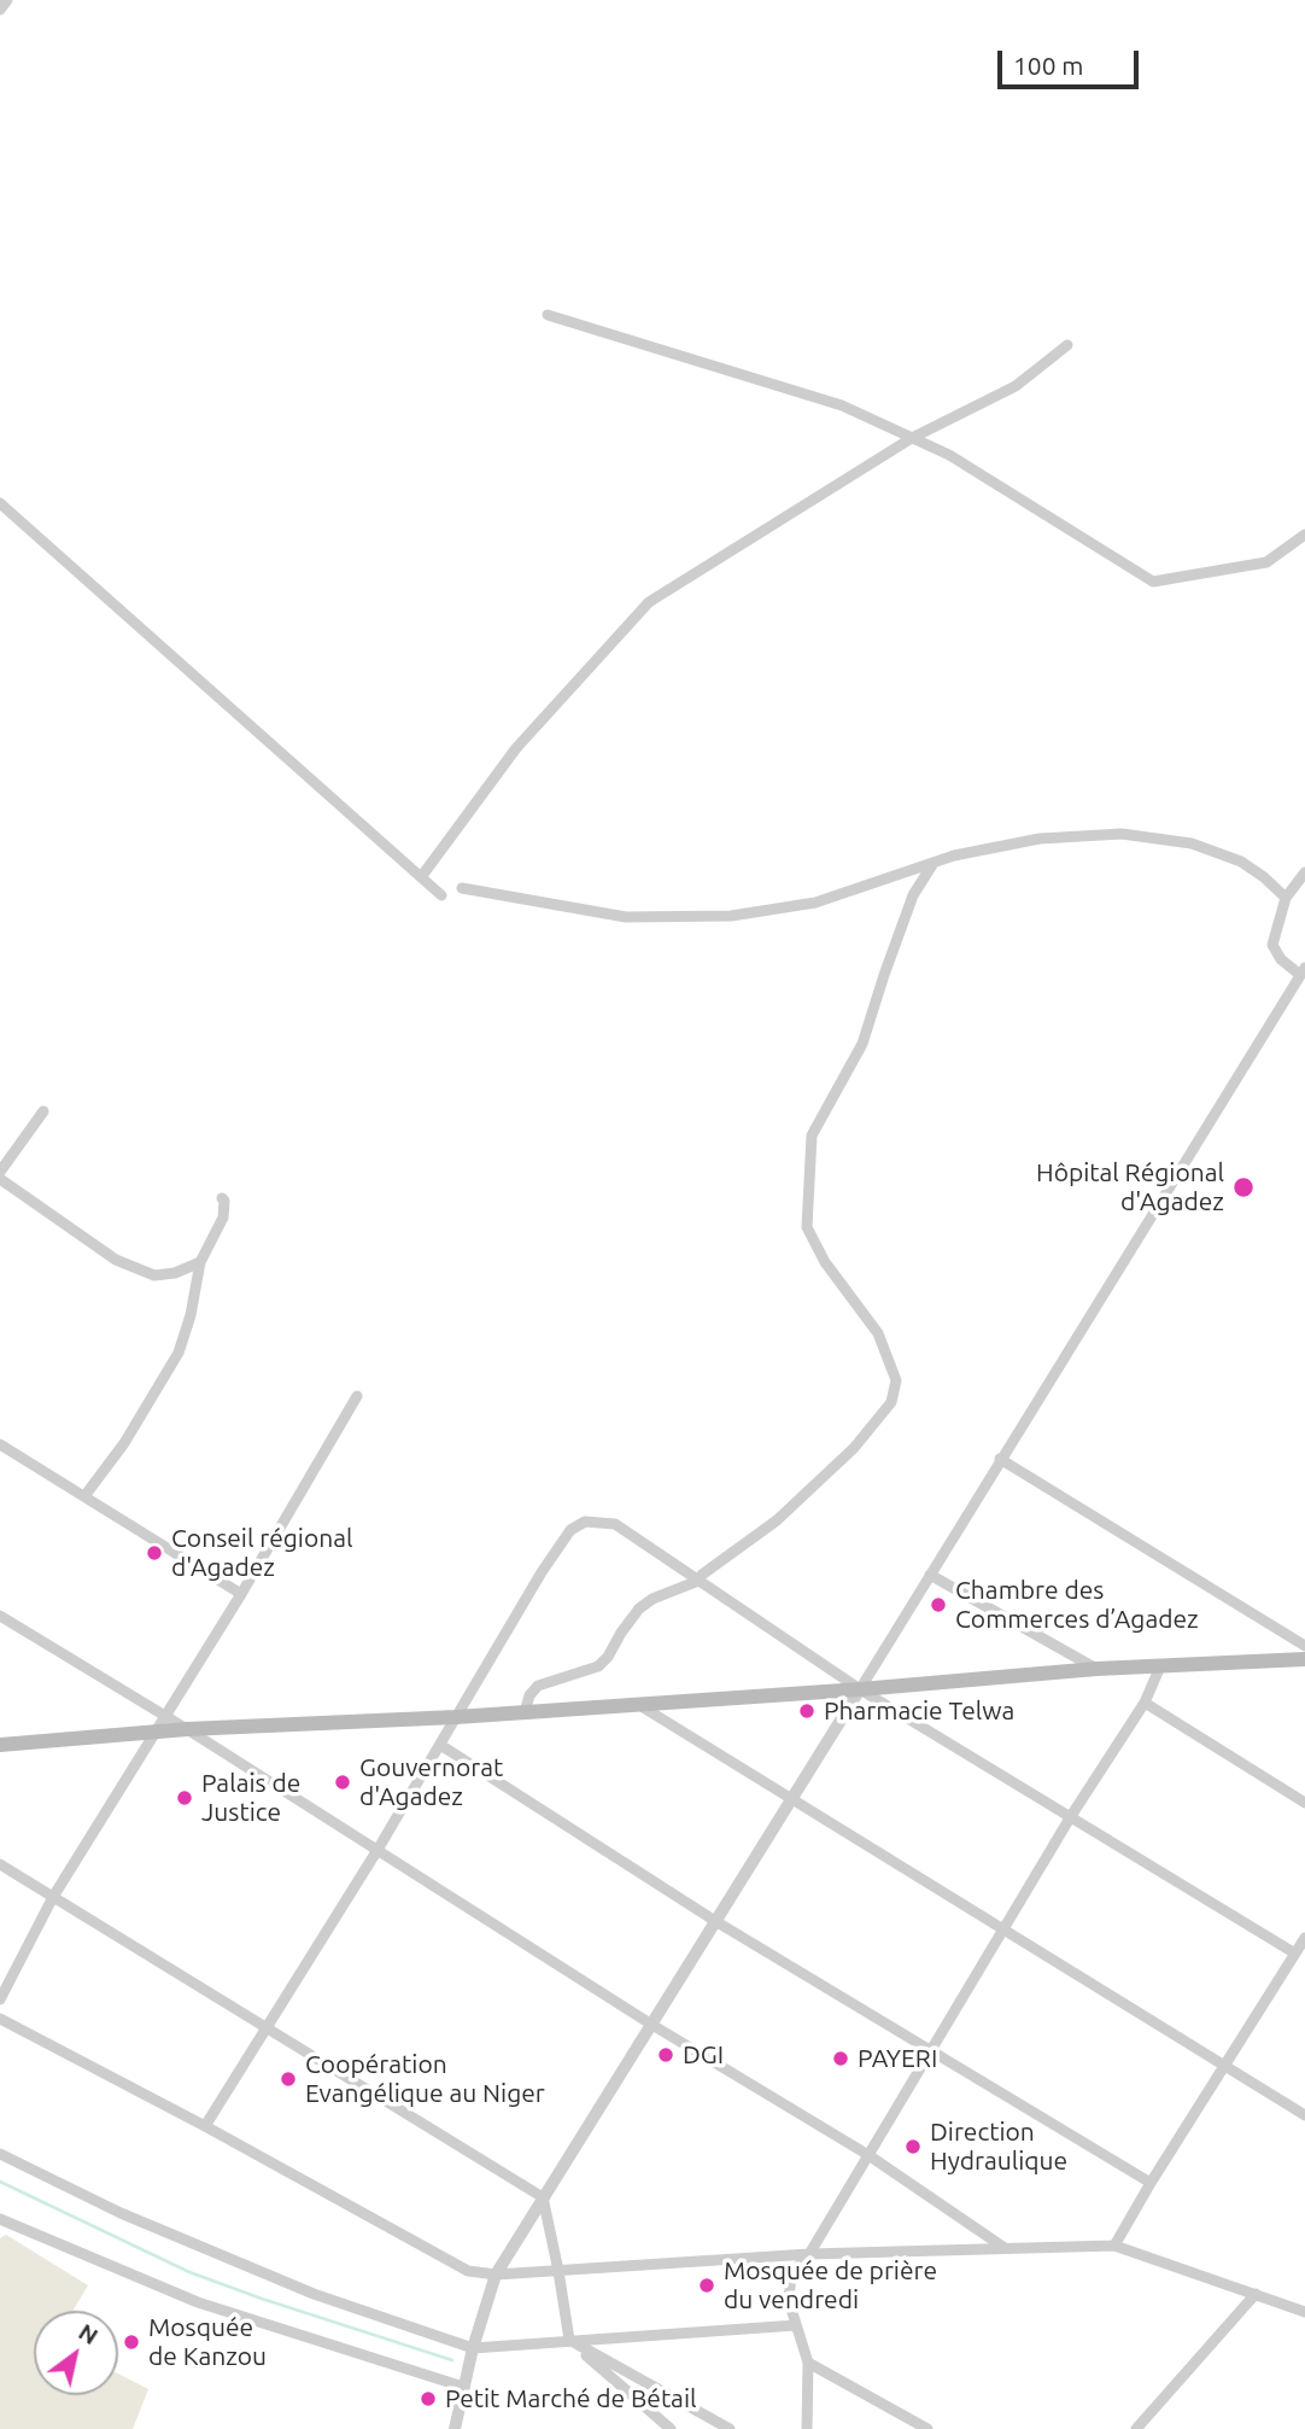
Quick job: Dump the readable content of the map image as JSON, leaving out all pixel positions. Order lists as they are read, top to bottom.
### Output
{
  "places": [
    "Hôpital Régional d'Agadez",
    "Conseil régional d'Agadez",
    "Chambre des Commerces d’Agadez",
    "Pharmacie Telwa",
    "Gouvernorat d'Agadez",
    "Palais de Justice",
    "DGI",
    "PAYERI",
    "Coopération Evangélique au Niger",
    "Direction Hydraulique",
    "Mosquée de prière du vendredi",
    "Mosquée de Kanzou",
    "Petit Marché de Bétail"
  ],
  "scale_bar": "100 m",
  "north": "top right"
}
